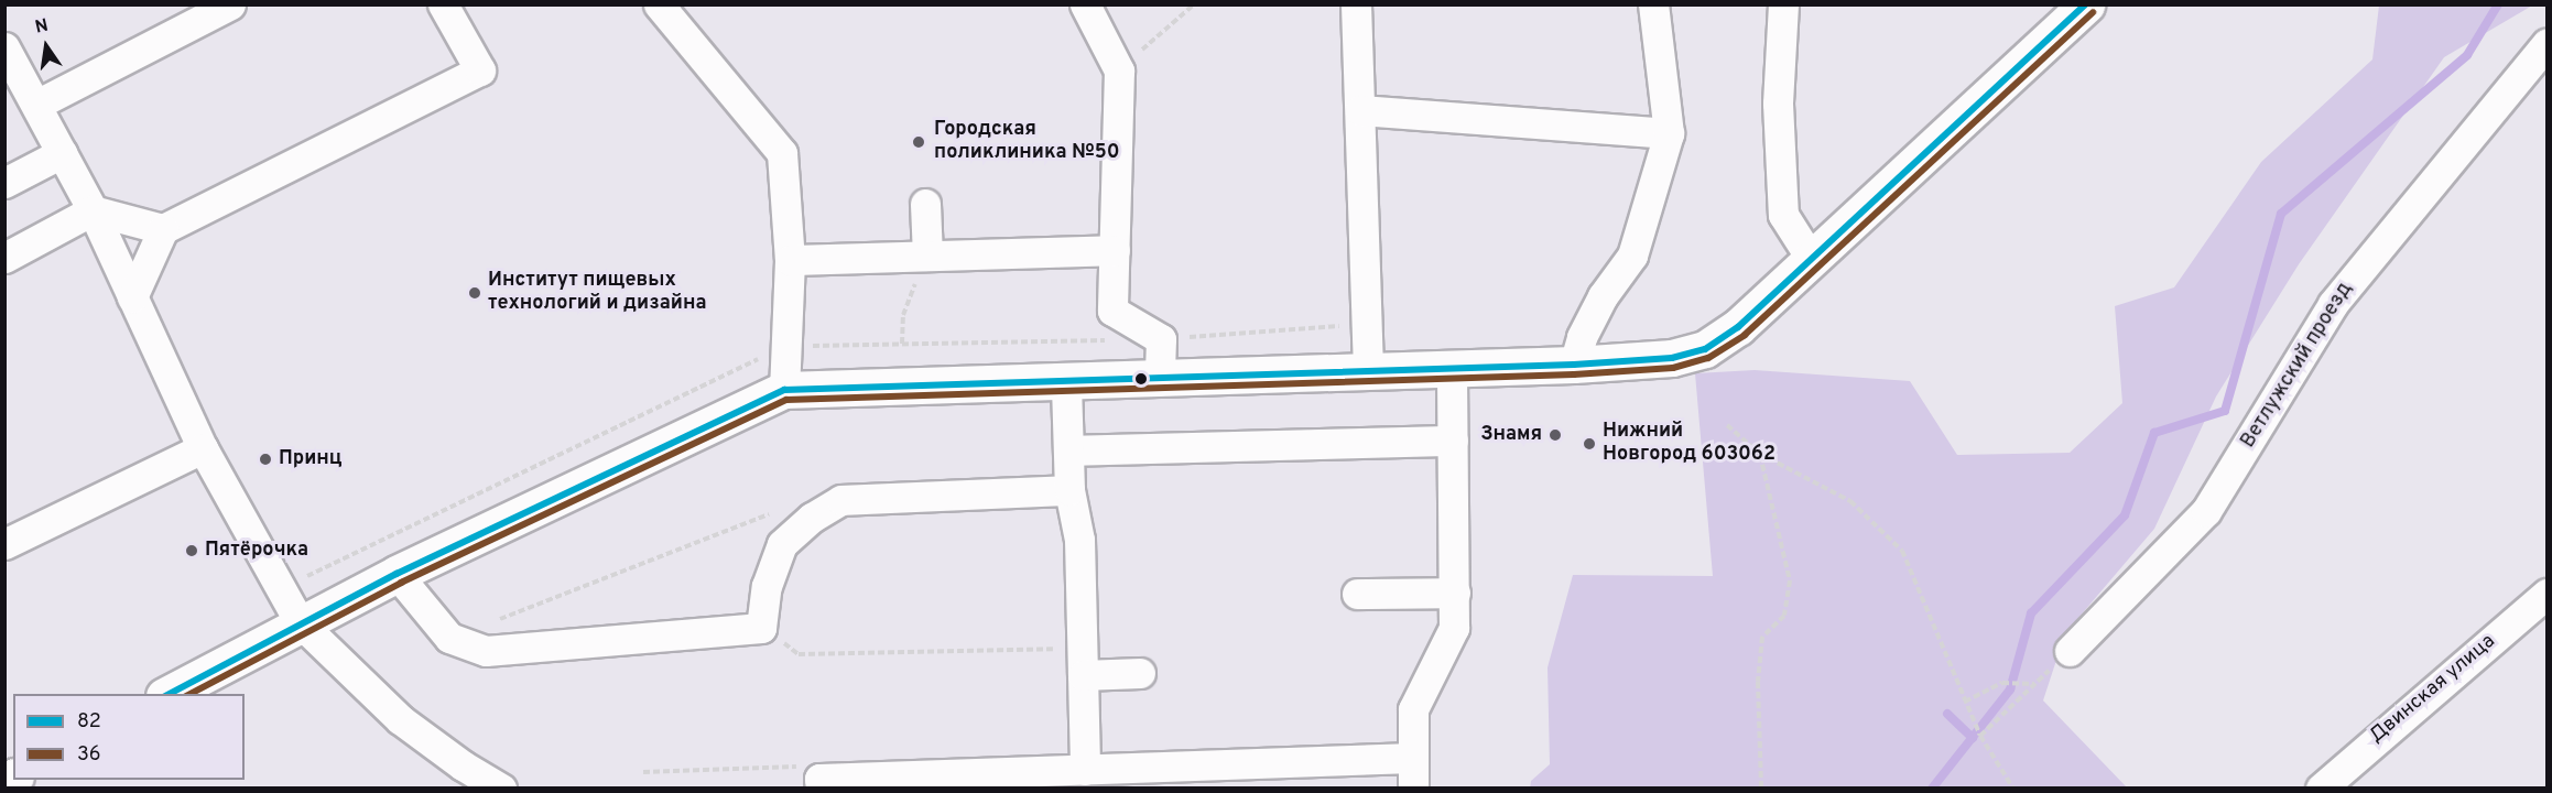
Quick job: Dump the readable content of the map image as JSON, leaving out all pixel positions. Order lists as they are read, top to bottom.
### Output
{
  "streets": {
    "street": ["Ветлужский проезд", "Двинская улица"]
  },
  "places": [
    "Городская поликлиника №50",
    "Институт пищевых технологий и дизайна",
    "Знамя",
    "Нижний Новгород 603062",
    "Принц",
    "Пятёрочка"
  ],
  "lines": ["transit line 82", "transit line 36"],
  "legend": ["82", "36"],
  "north": "top"
}
